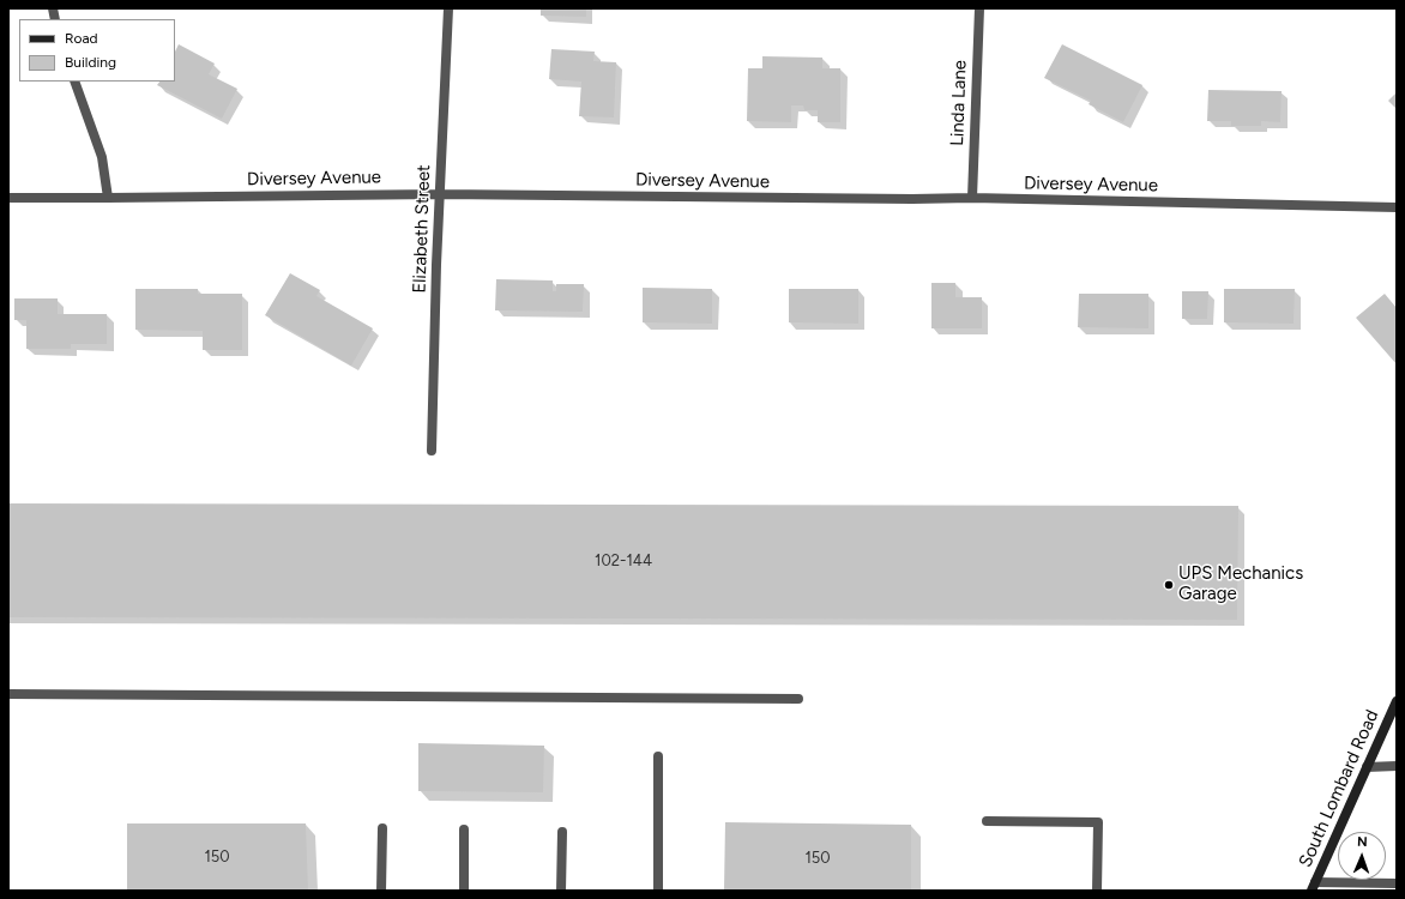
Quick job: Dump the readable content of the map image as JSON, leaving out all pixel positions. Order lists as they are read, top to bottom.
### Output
{
  "streets": {
    "street": [
      "Linda Lane",
      "Diversey Avenue",
      "Elizabeth Street",
      "South Lombard Road"
    ]
  },
  "crossings": [
    ["Linda Lane", "Diversey Avenue"],
    ["Diversey Avenue", "Elizabeth Street"]
  ],
  "places": ["UPS Mechanics Garage"],
  "house_numbers": ["102-144", "150", "150"],
  "legend": ["Road", "Building"],
  "north": "top"
}
